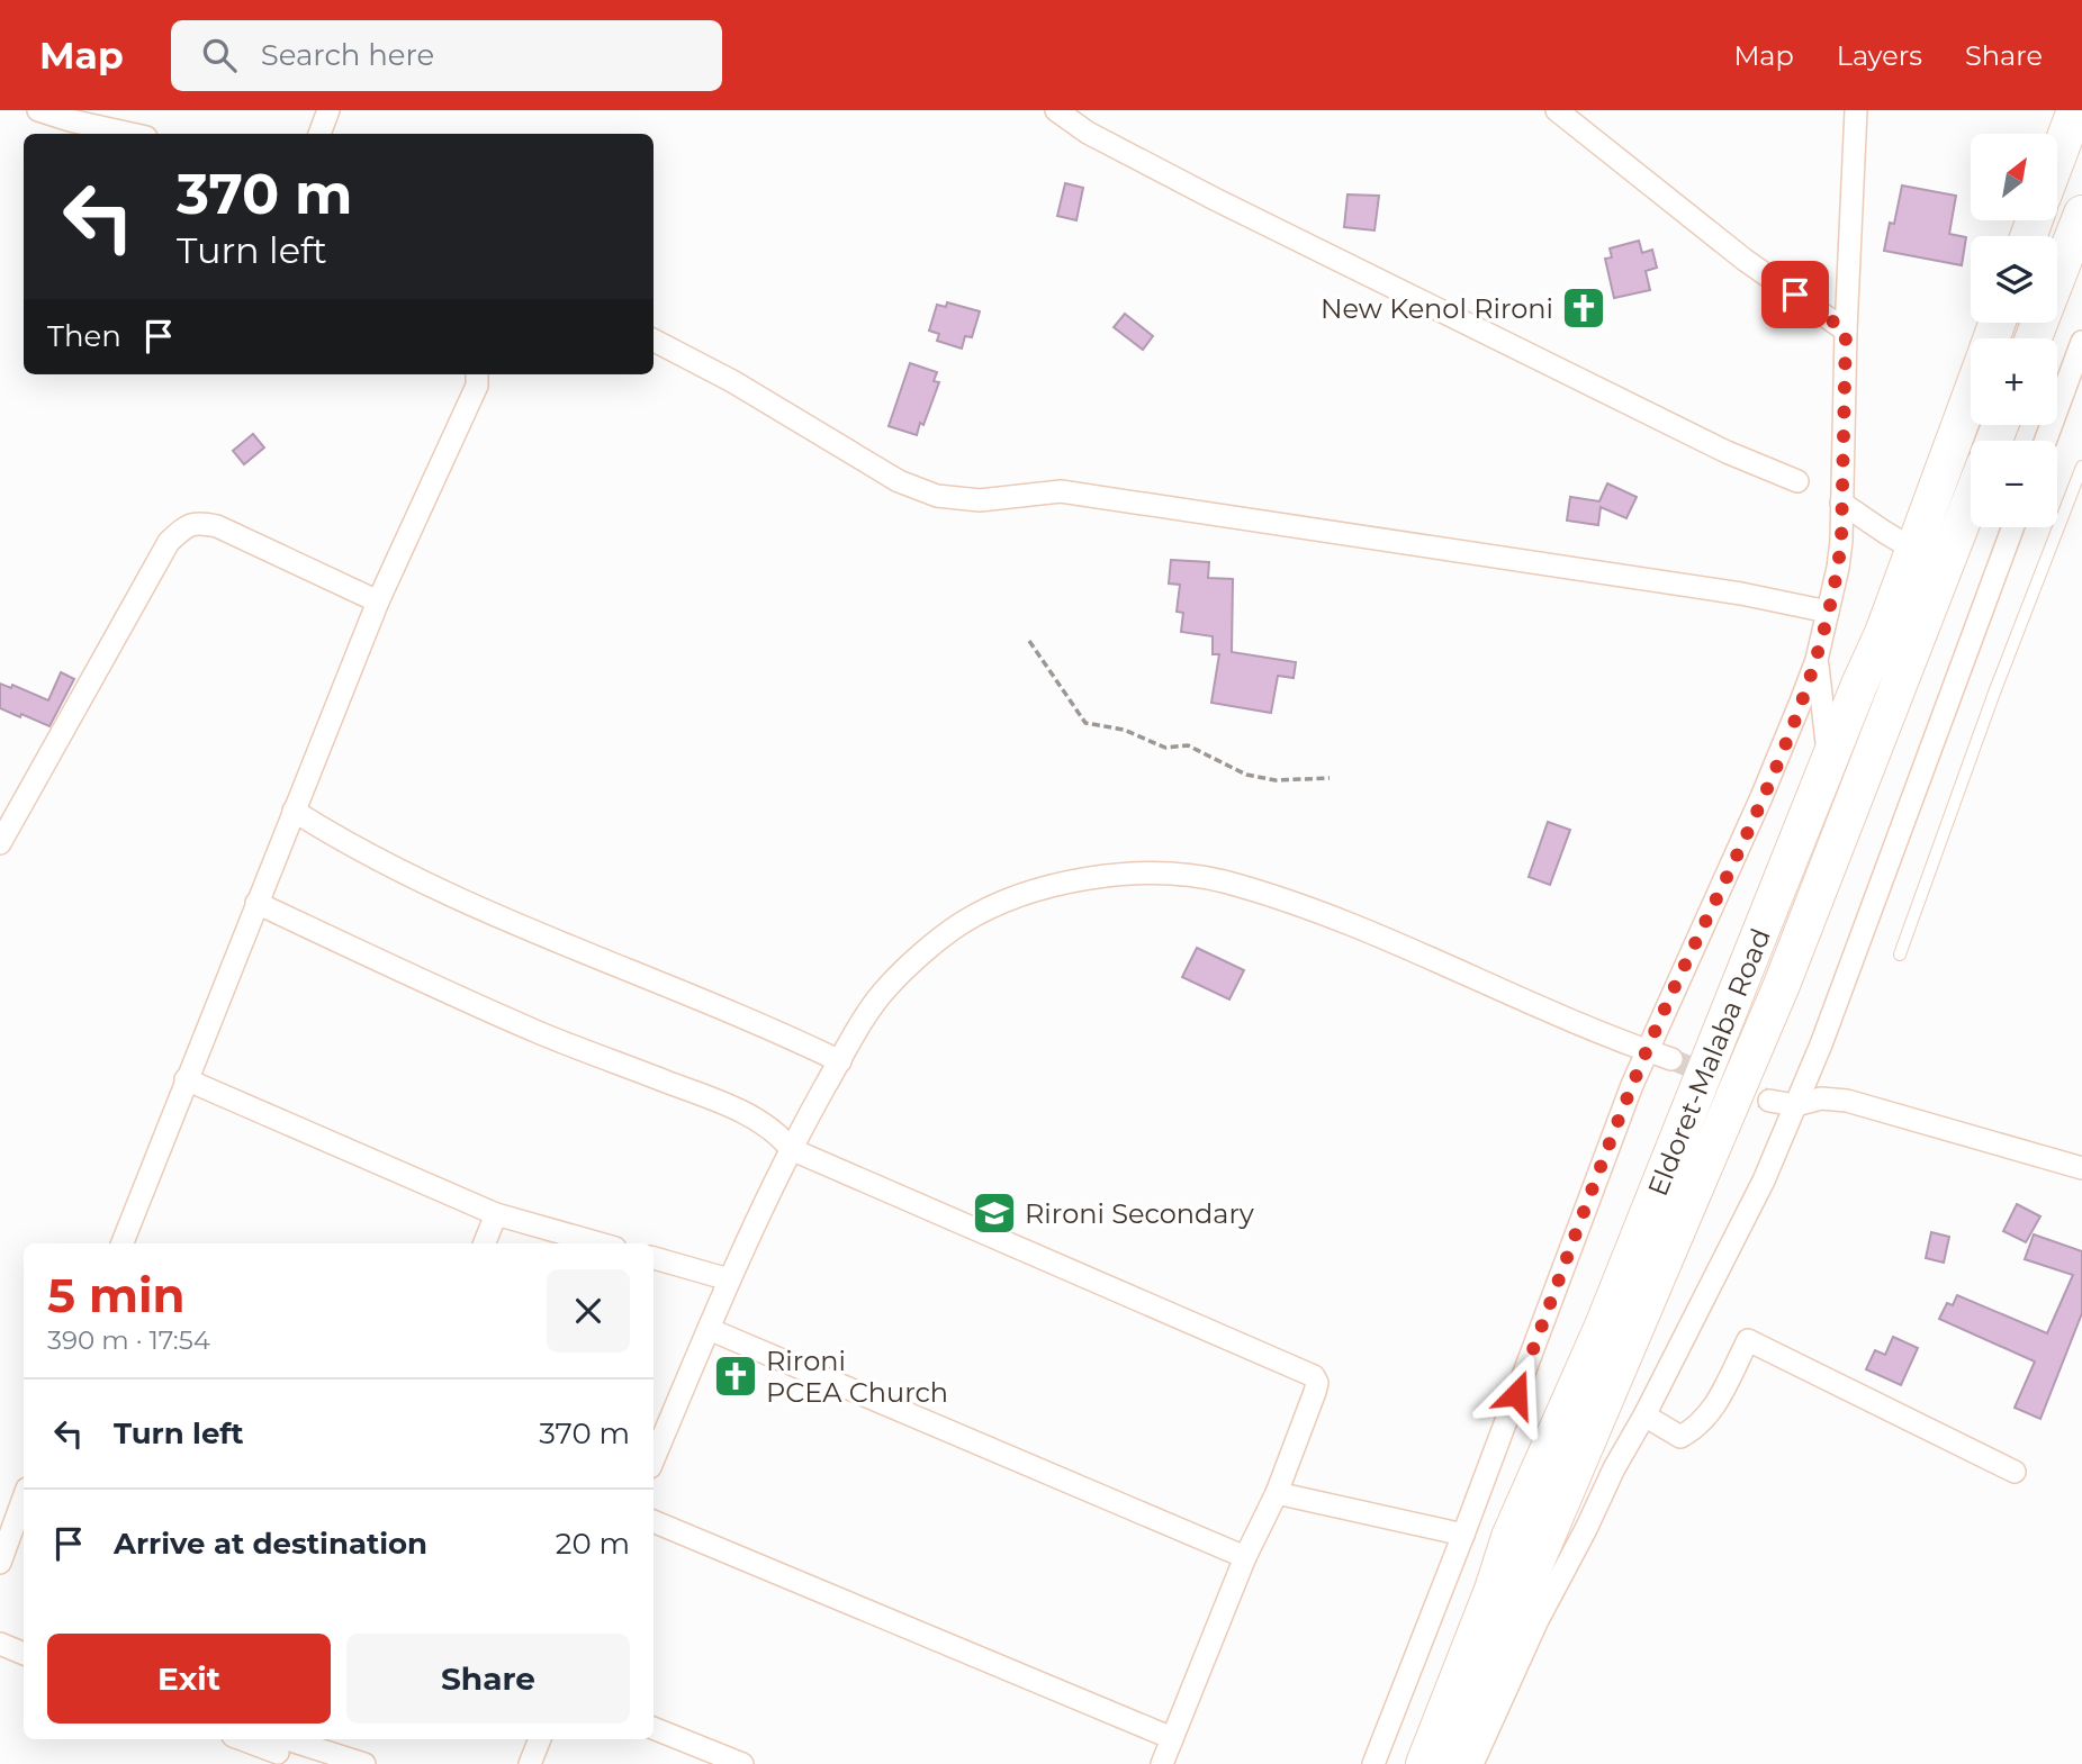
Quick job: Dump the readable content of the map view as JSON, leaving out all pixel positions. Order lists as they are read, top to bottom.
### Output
{
  "streets": {
    "highway": ["Eldoret-Malaba Road"]
  },
  "places": {
    "church": ["New Kenol Rironi", "Rironi PCEA Church"],
    "school or university": ["Rironi Secondary"]
  },
  "north": "top right",
  "page": {
    "header": "Map",
    "search": "Search here",
    "nav": ["Map", "Layers", "Share"],
    "map_buttons": ["+", "−"],
    "turn": ["370 m", "Turn left"],
    "then": "Then",
    "heading": ["5 min", "390 m · 17:54"],
    "list": [
      {
        "name": "Turn left",
        "value": "370 m"
      },
      {
        "name": "Arrive at destination",
        "value": "20 m"
      }
    ],
    "buttons": ["Exit", "Share"]
  }
}
